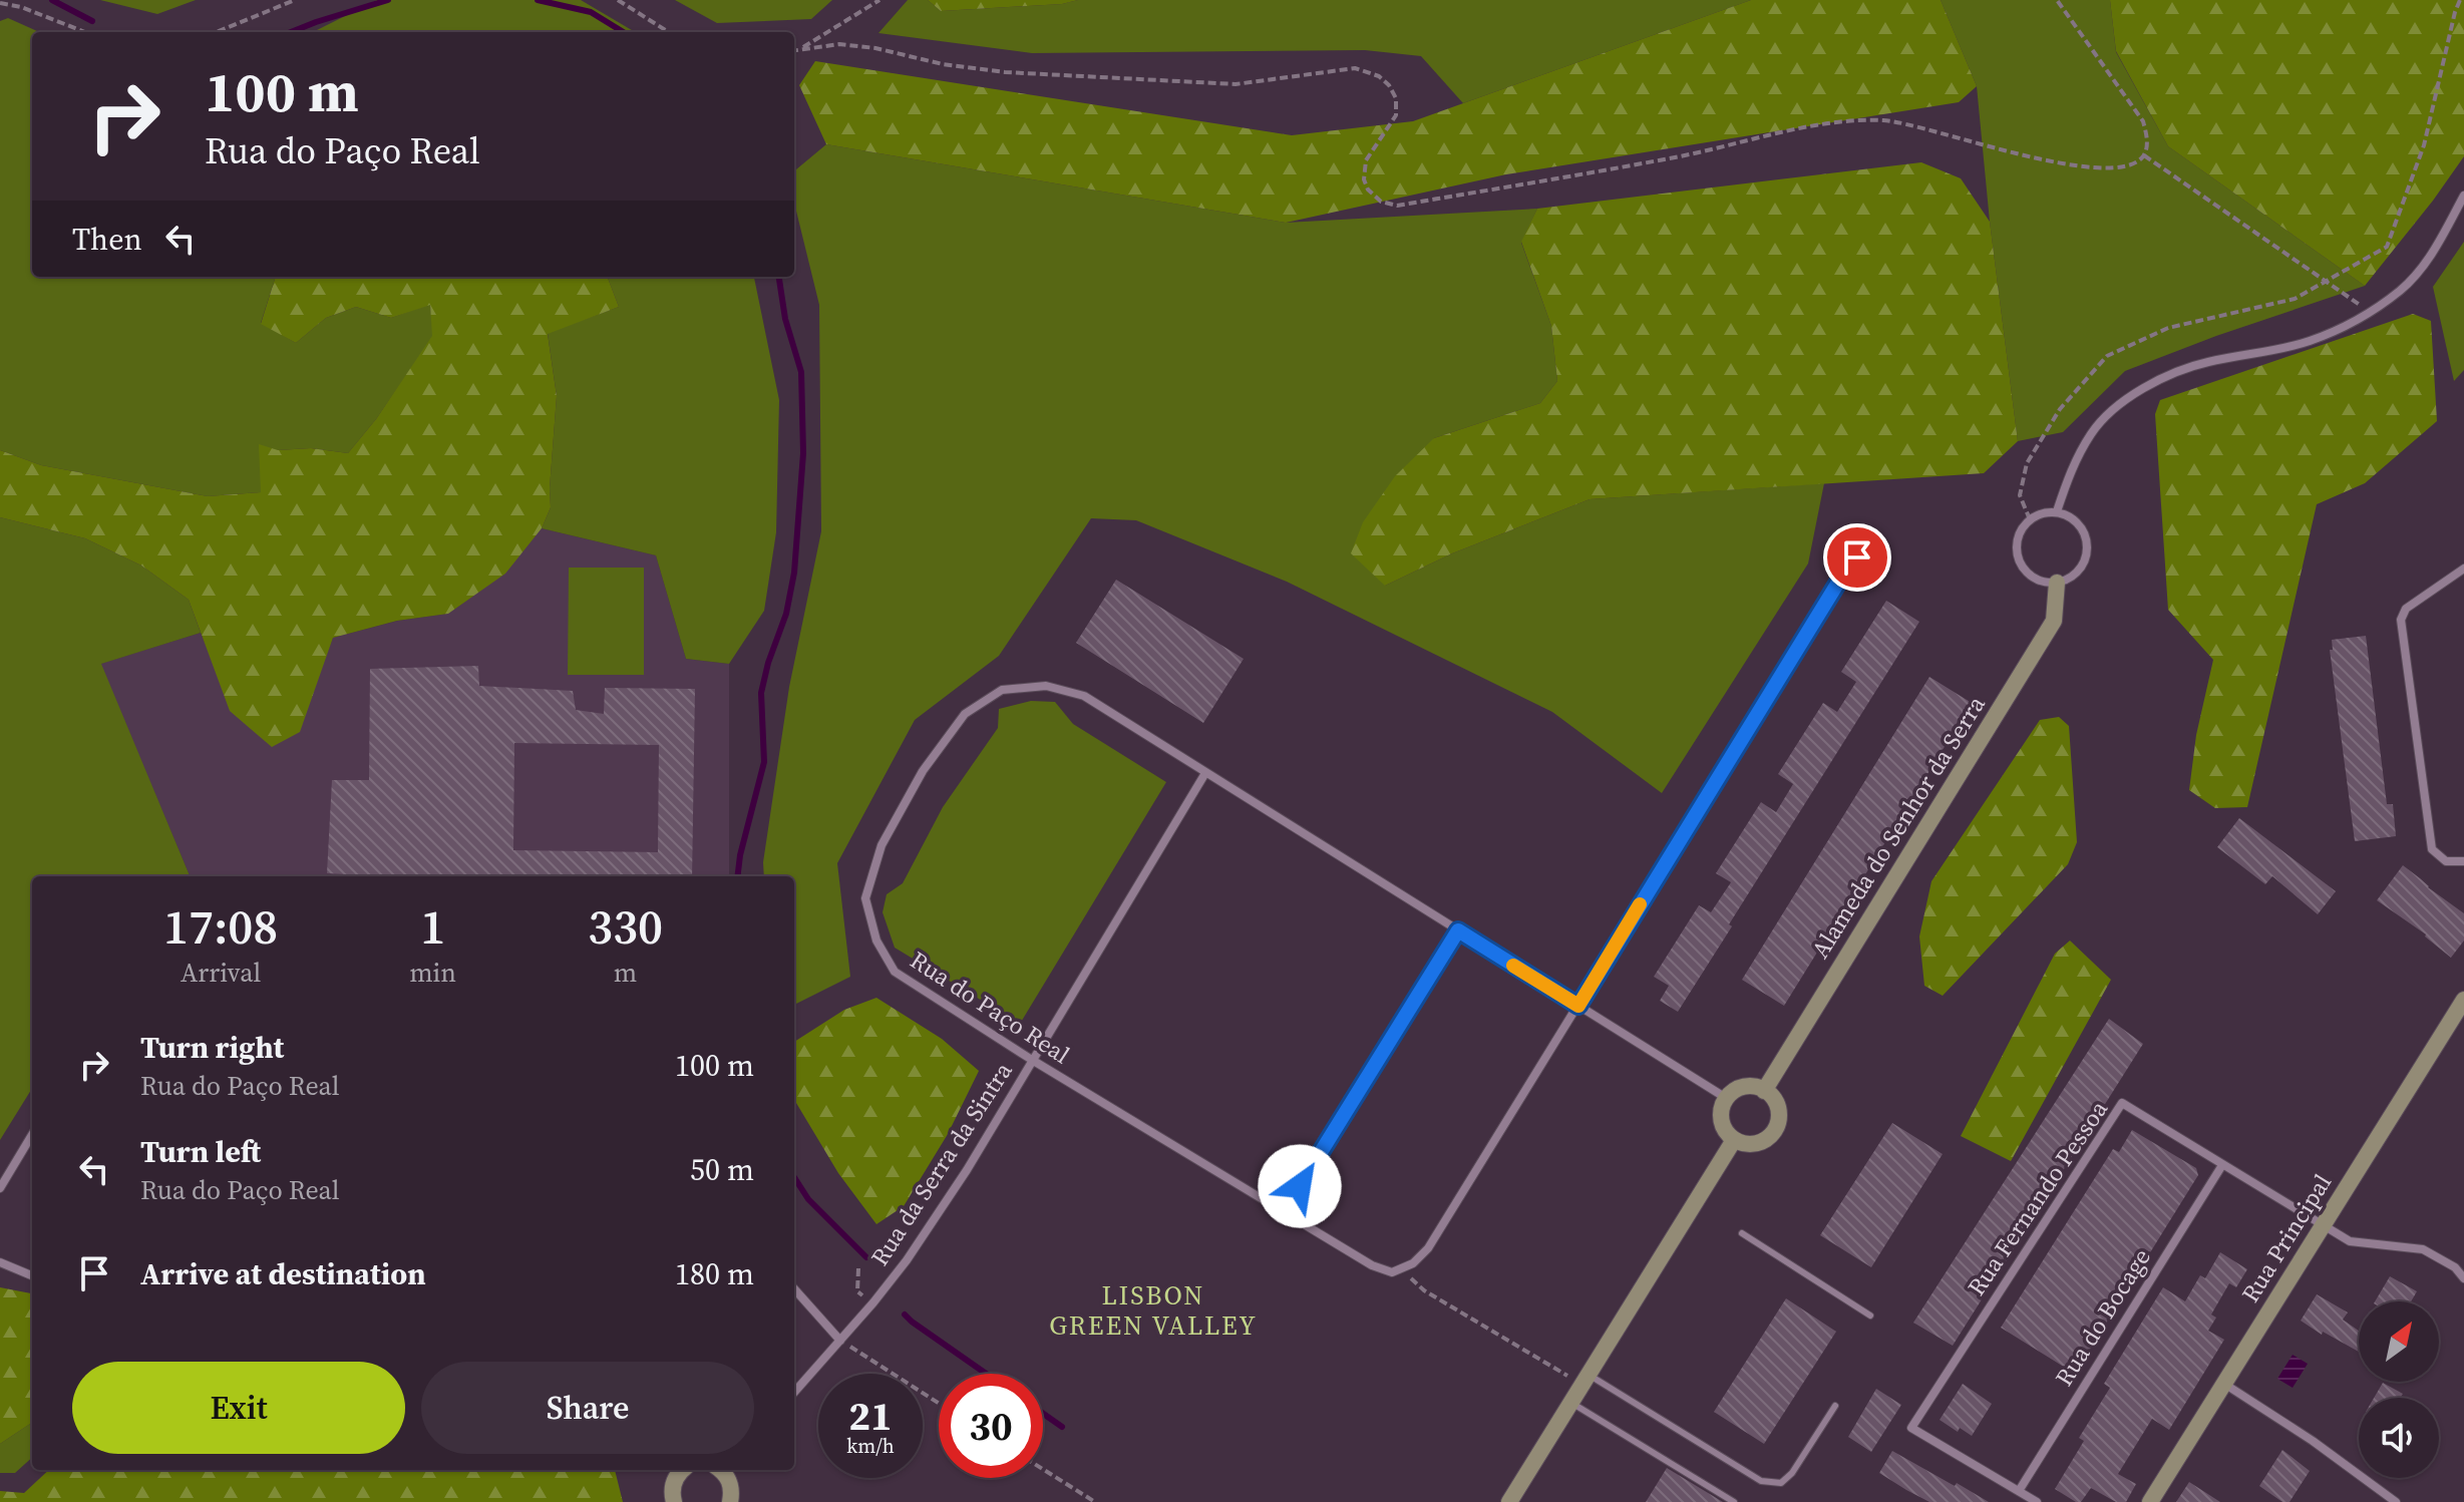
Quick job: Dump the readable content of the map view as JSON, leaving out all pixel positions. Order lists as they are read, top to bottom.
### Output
{
  "streets": {
    "street": [
      "Alameda do Senhor da Serra",
      "Rua do Paço Real",
      "Rua da Serra da Sintra",
      "Rua Fernando Pessoa",
      "Rua Principal",
      "Rua do Bocage"
    ]
  },
  "crossings": [
    ["Alameda do Senhor da Serra", "Rua do Paço Real"],
    ["Rua do Paço Real", "Rua da Serra da Sintra"],
    ["Rua Fernando Pessoa", "Rua Principal"],
    ["Rua Fernando Pessoa", "Rua do Bocage"]
  ],
  "districts": ["LISBON GREEN VALLEY"],
  "north": "top right",
  "page": {
    "turn": ["100 m", "Rua do Paço Real"],
    "then": "Then",
    "eta": [
      "17:08",
      "Arrival",
      "1",
      "min",
      "330",
      "m"
    ],
    "list": [
      {
        "name": "Turn right",
        "note": "Rua do Paço Real",
        "value": "100 m"
      },
      {
        "name": "Turn left",
        "note": "Rua do Paço Real",
        "value": "50 m"
      },
      {
        "name": "Arrive at destination",
        "value": "180 m"
      }
    ],
    "buttons": ["Exit", "Share"],
    "speed": "21 km/h",
    "limit": "30"
  }
}
